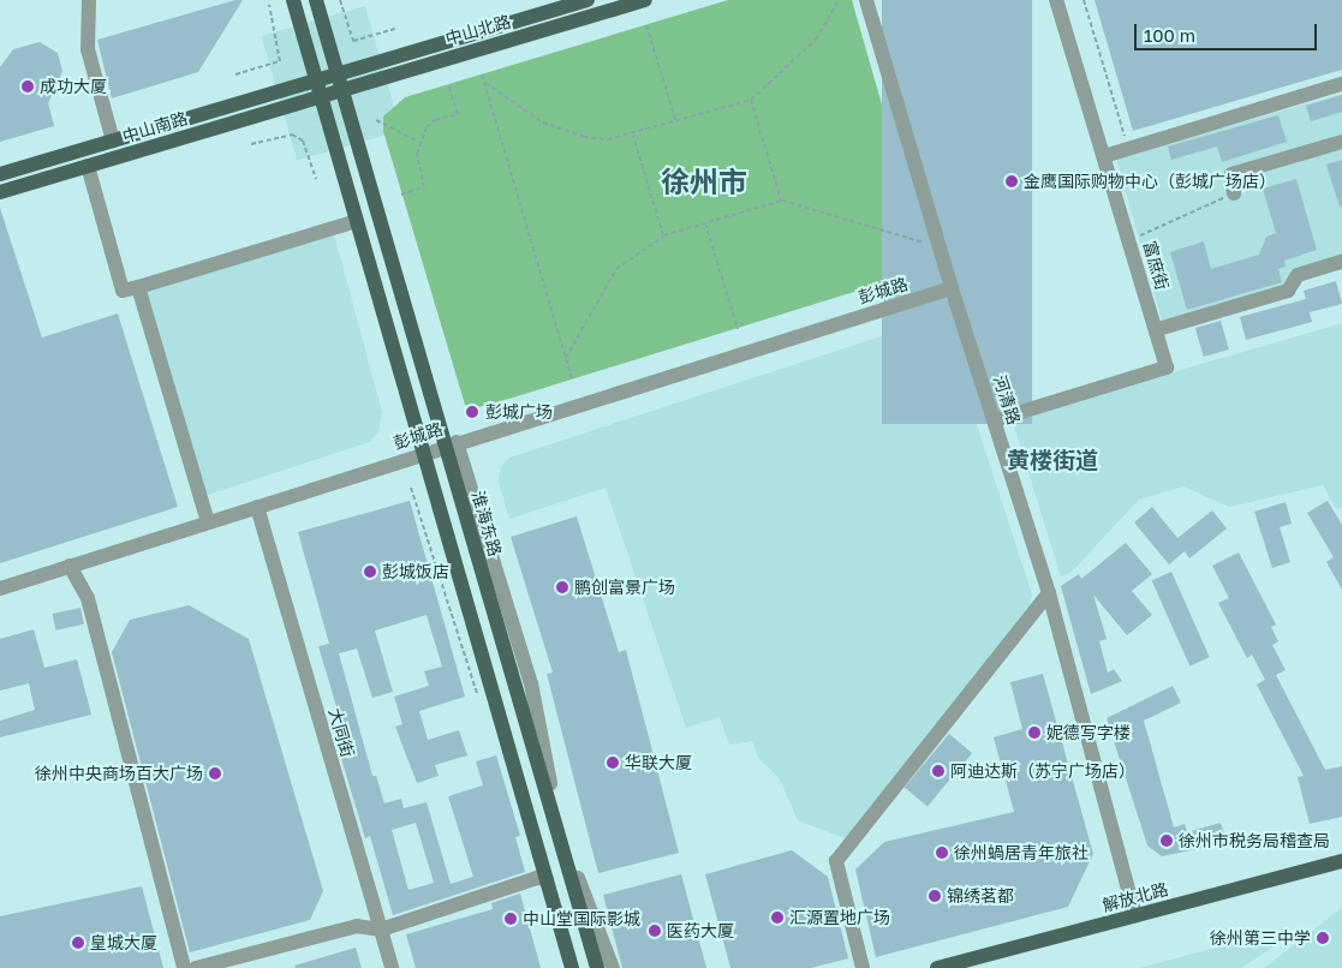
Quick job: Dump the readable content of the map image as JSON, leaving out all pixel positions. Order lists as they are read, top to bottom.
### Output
{
  "streets": {
    "main road": [
      "中山北路",
      "中山南路",
      "淮海东路",
      "解放北路"
    ],
    "street": [
      "富庶街",
      "彭城路",
      "河清路",
      "大同街"
    ]
  },
  "crossings": [
    ["中山北路", "中山南路"],
    ["中山北路", "淮海东路"],
    ["富庶街", "河清路"],
    ["彭城路", "河清路"],
    ["彭城路", "淮海东路"],
    ["彭城路", "大同街"],
    ["河清路", "解放北路"]
  ],
  "districts": ["徐州市", "黄楼街道"],
  "places": [
    "成功大厦",
    "金鹰国际购物中心（彭城广场店）",
    "彭城广场",
    "彭城饭店",
    "鹏创富景广场",
    "妮德写字楼",
    "华联大厦",
    "阿迪达斯（苏宁广场店）",
    "徐州中央商场百大广场",
    "徐州市税务局稽查局",
    "徐州蝸居青年旅社",
    "锦绣茗都",
    "汇源置地广场",
    "中山堂国际影城",
    "医药大厦",
    "徐州第三中学",
    "皇城大厦"
  ],
  "scale_bar": "100 m"
}
